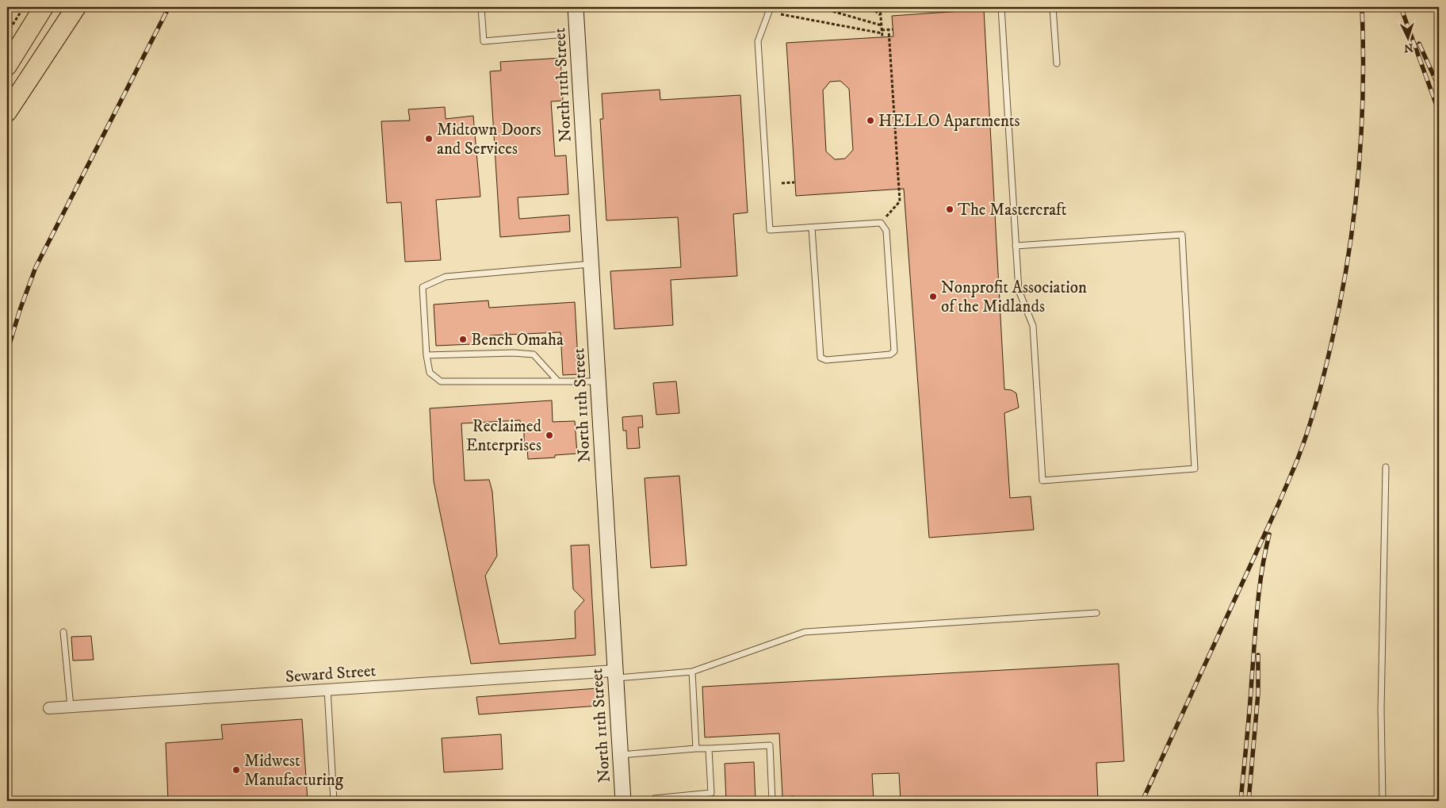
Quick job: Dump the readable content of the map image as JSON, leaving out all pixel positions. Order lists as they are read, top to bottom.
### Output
{
  "streets": {
    "street": ["North 11th Street", "Seward Street"]
  },
  "crossings": [
    ["North 11th Street", "Seward Street"]
  ],
  "places": [
    "HELLO Apartments",
    "Midtown Doors and Services",
    "The Mastercraft",
    "Nonprofit Association of the Midlands",
    "Bench Omaha",
    "Reclaimed Enterprises",
    "Midwest Manufacturing"
  ],
  "north": "bottom"
}
